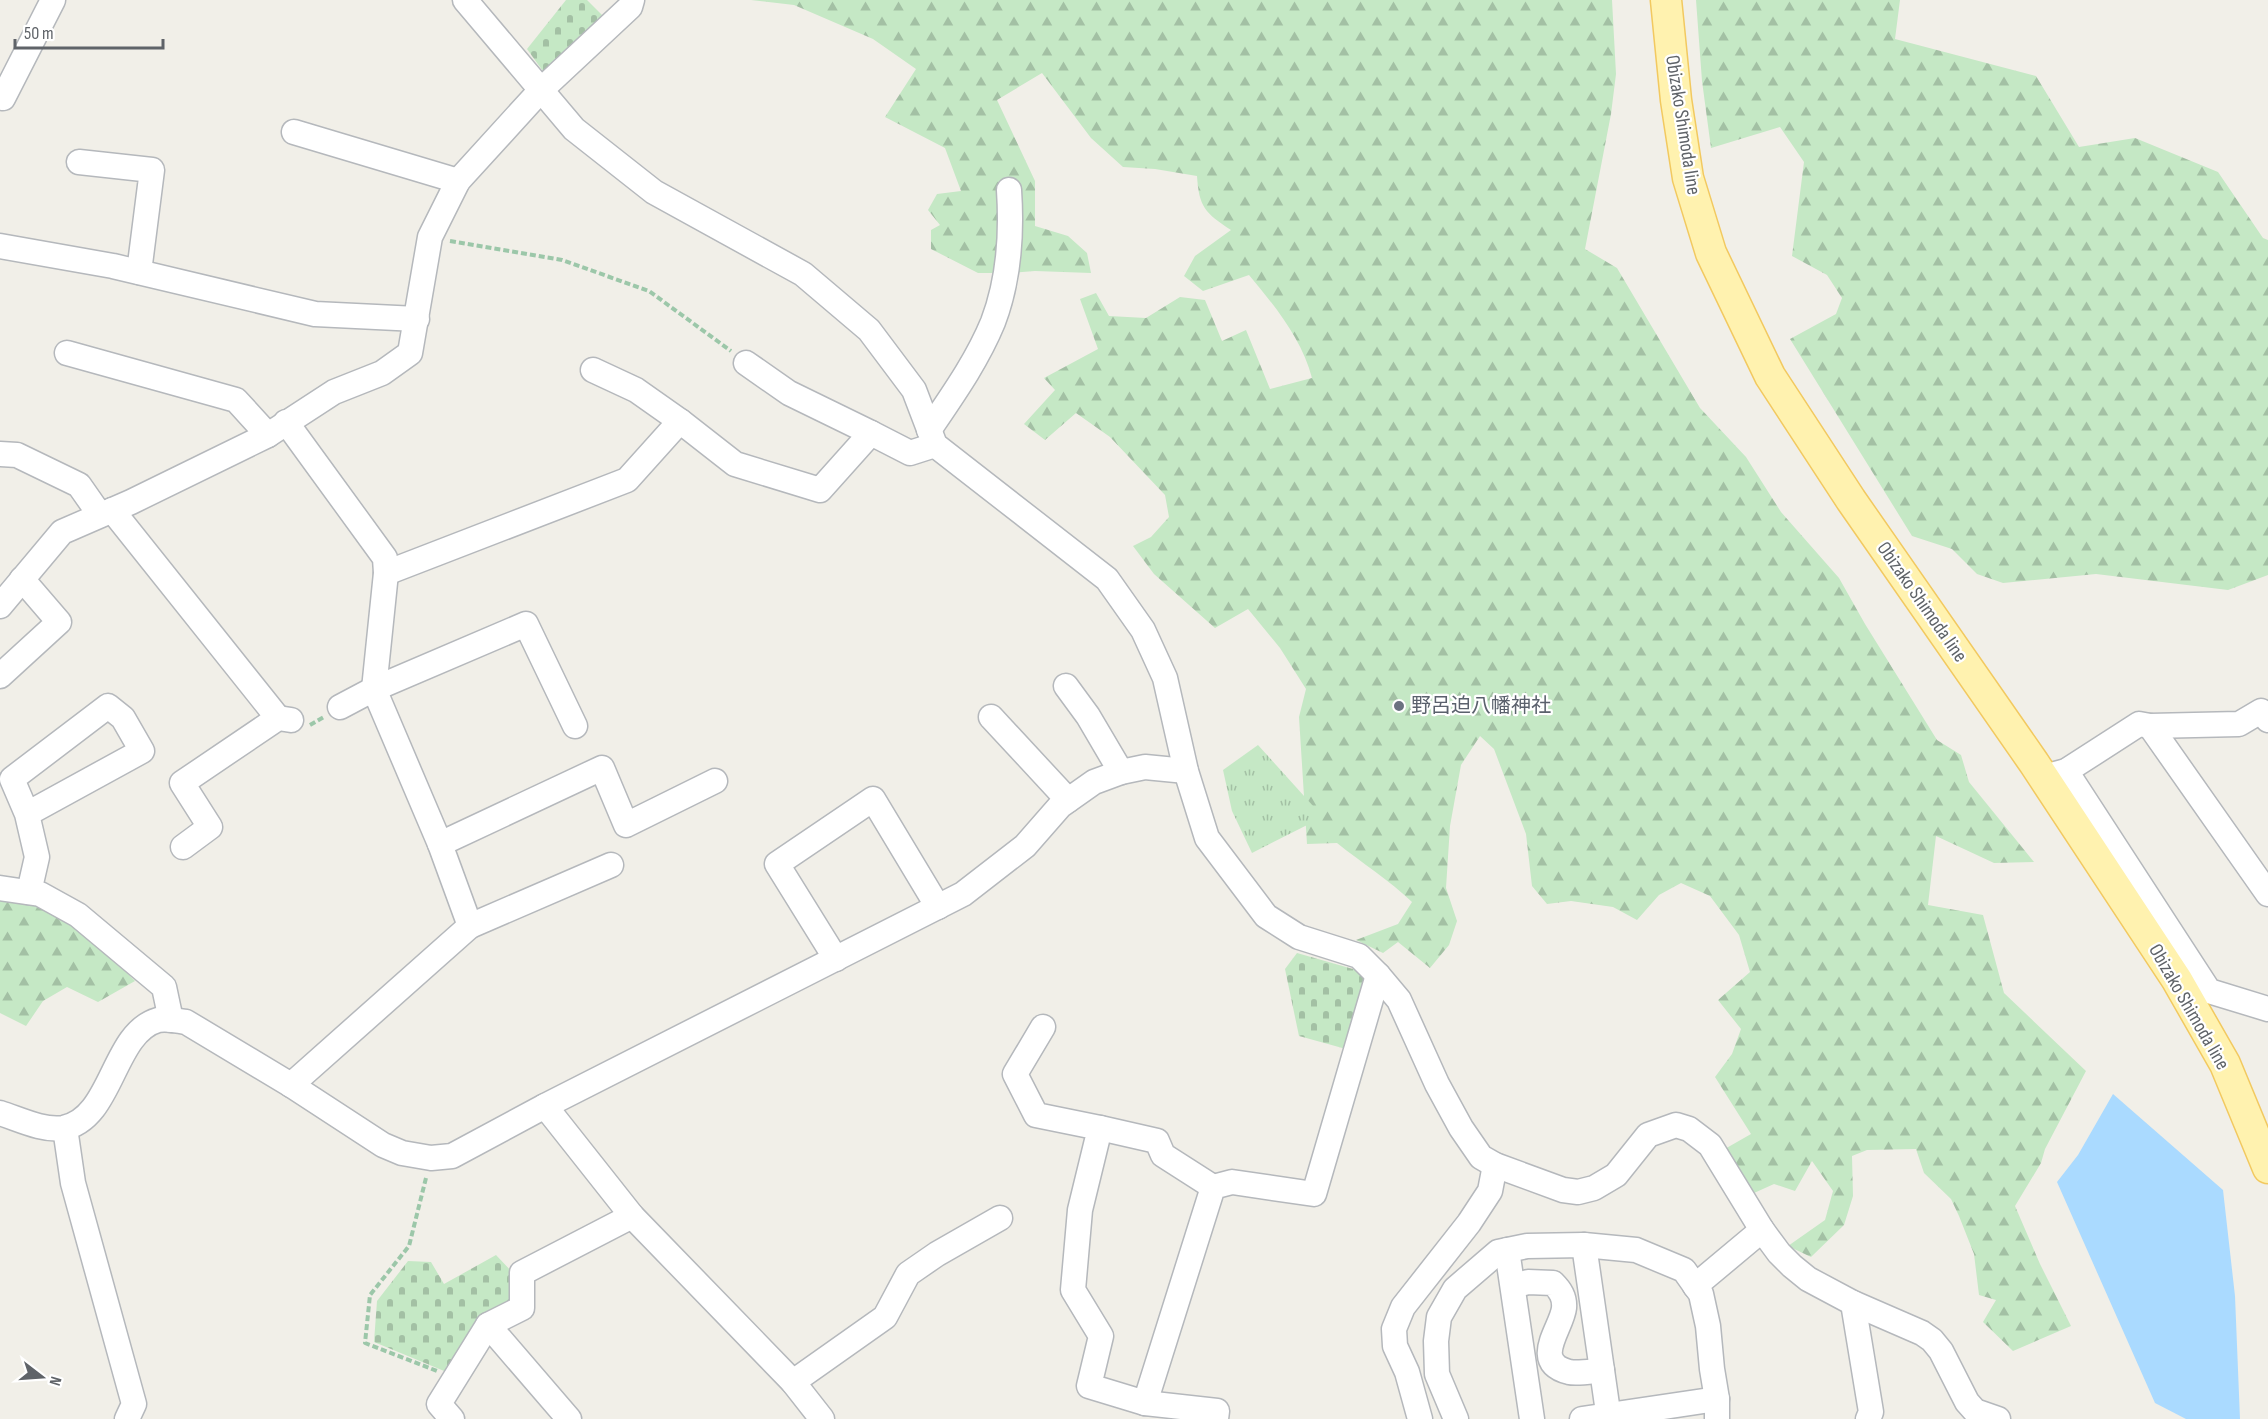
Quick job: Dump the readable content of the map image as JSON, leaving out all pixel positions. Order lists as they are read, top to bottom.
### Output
{
  "streets": {
    "main road": ["Obizako Shimoda line"]
  },
  "places": ["野呂迫八幡神社"],
  "scale_bar": "50 m",
  "north": "right"
}
